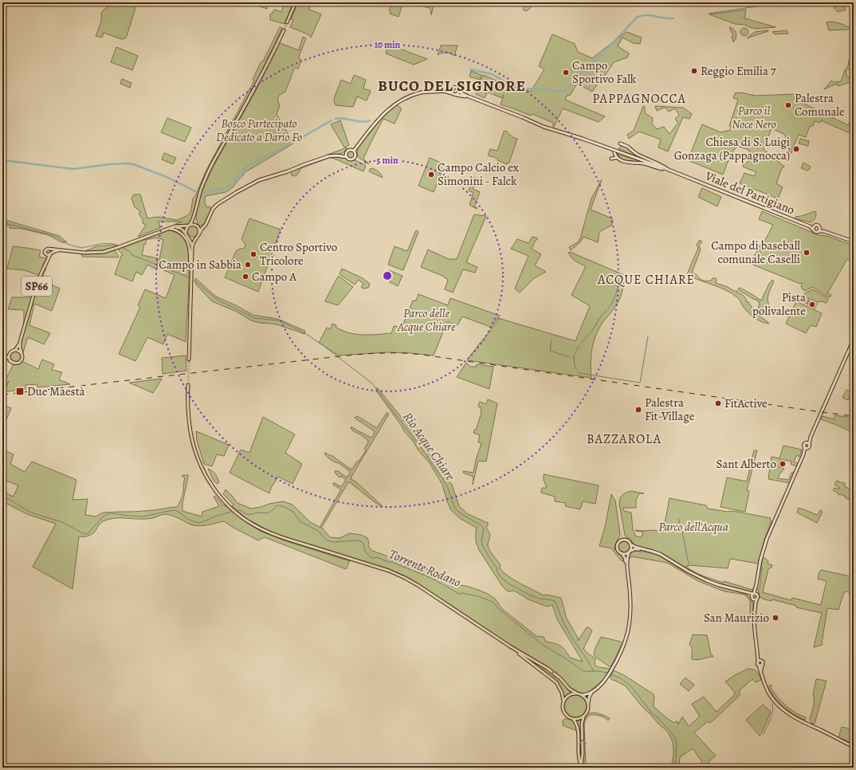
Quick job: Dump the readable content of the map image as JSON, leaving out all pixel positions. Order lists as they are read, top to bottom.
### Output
{
  "streets": {
    "main road": ["Viale del Partigiano", "SP66"]
  },
  "districts": [
    "BUCO DEL SIGNORE",
    "PAPPAGNOCCA",
    "ACQUE CHIARE",
    "BAZZAROLA"
  ],
  "water": ["Rio Acque Chiare", "Torrente Rodano"],
  "parks": [
    "Parco il Noce Nero",
    "Bosco Partecipato Dedicato a Dario Fo",
    "Parco delle Acque Chiare",
    "Parco dell'Acqua"
  ],
  "places": {
    "other": [
      "Reggio Emilia 7",
      "Campo Sportivo Falk",
      "Palestra Comunale",
      "Chiesa di S. Luigi Gonzaga (Pappagnocca)",
      "Campo Calcio ex Simonini - Falck",
      "Campo di baseball comunale Caselli",
      "Centro Sportivo Tricolore",
      "Campo in Sabbia",
      "Campo A",
      "Pista polivalente",
      "FitActive",
      "Palestra Fit-Village",
      "Sant Alberto",
      "San Maurizio"
    ],
    "transit": ["Due Maestà"]
  },
  "rings": ["10 min", "5 min"]
}
